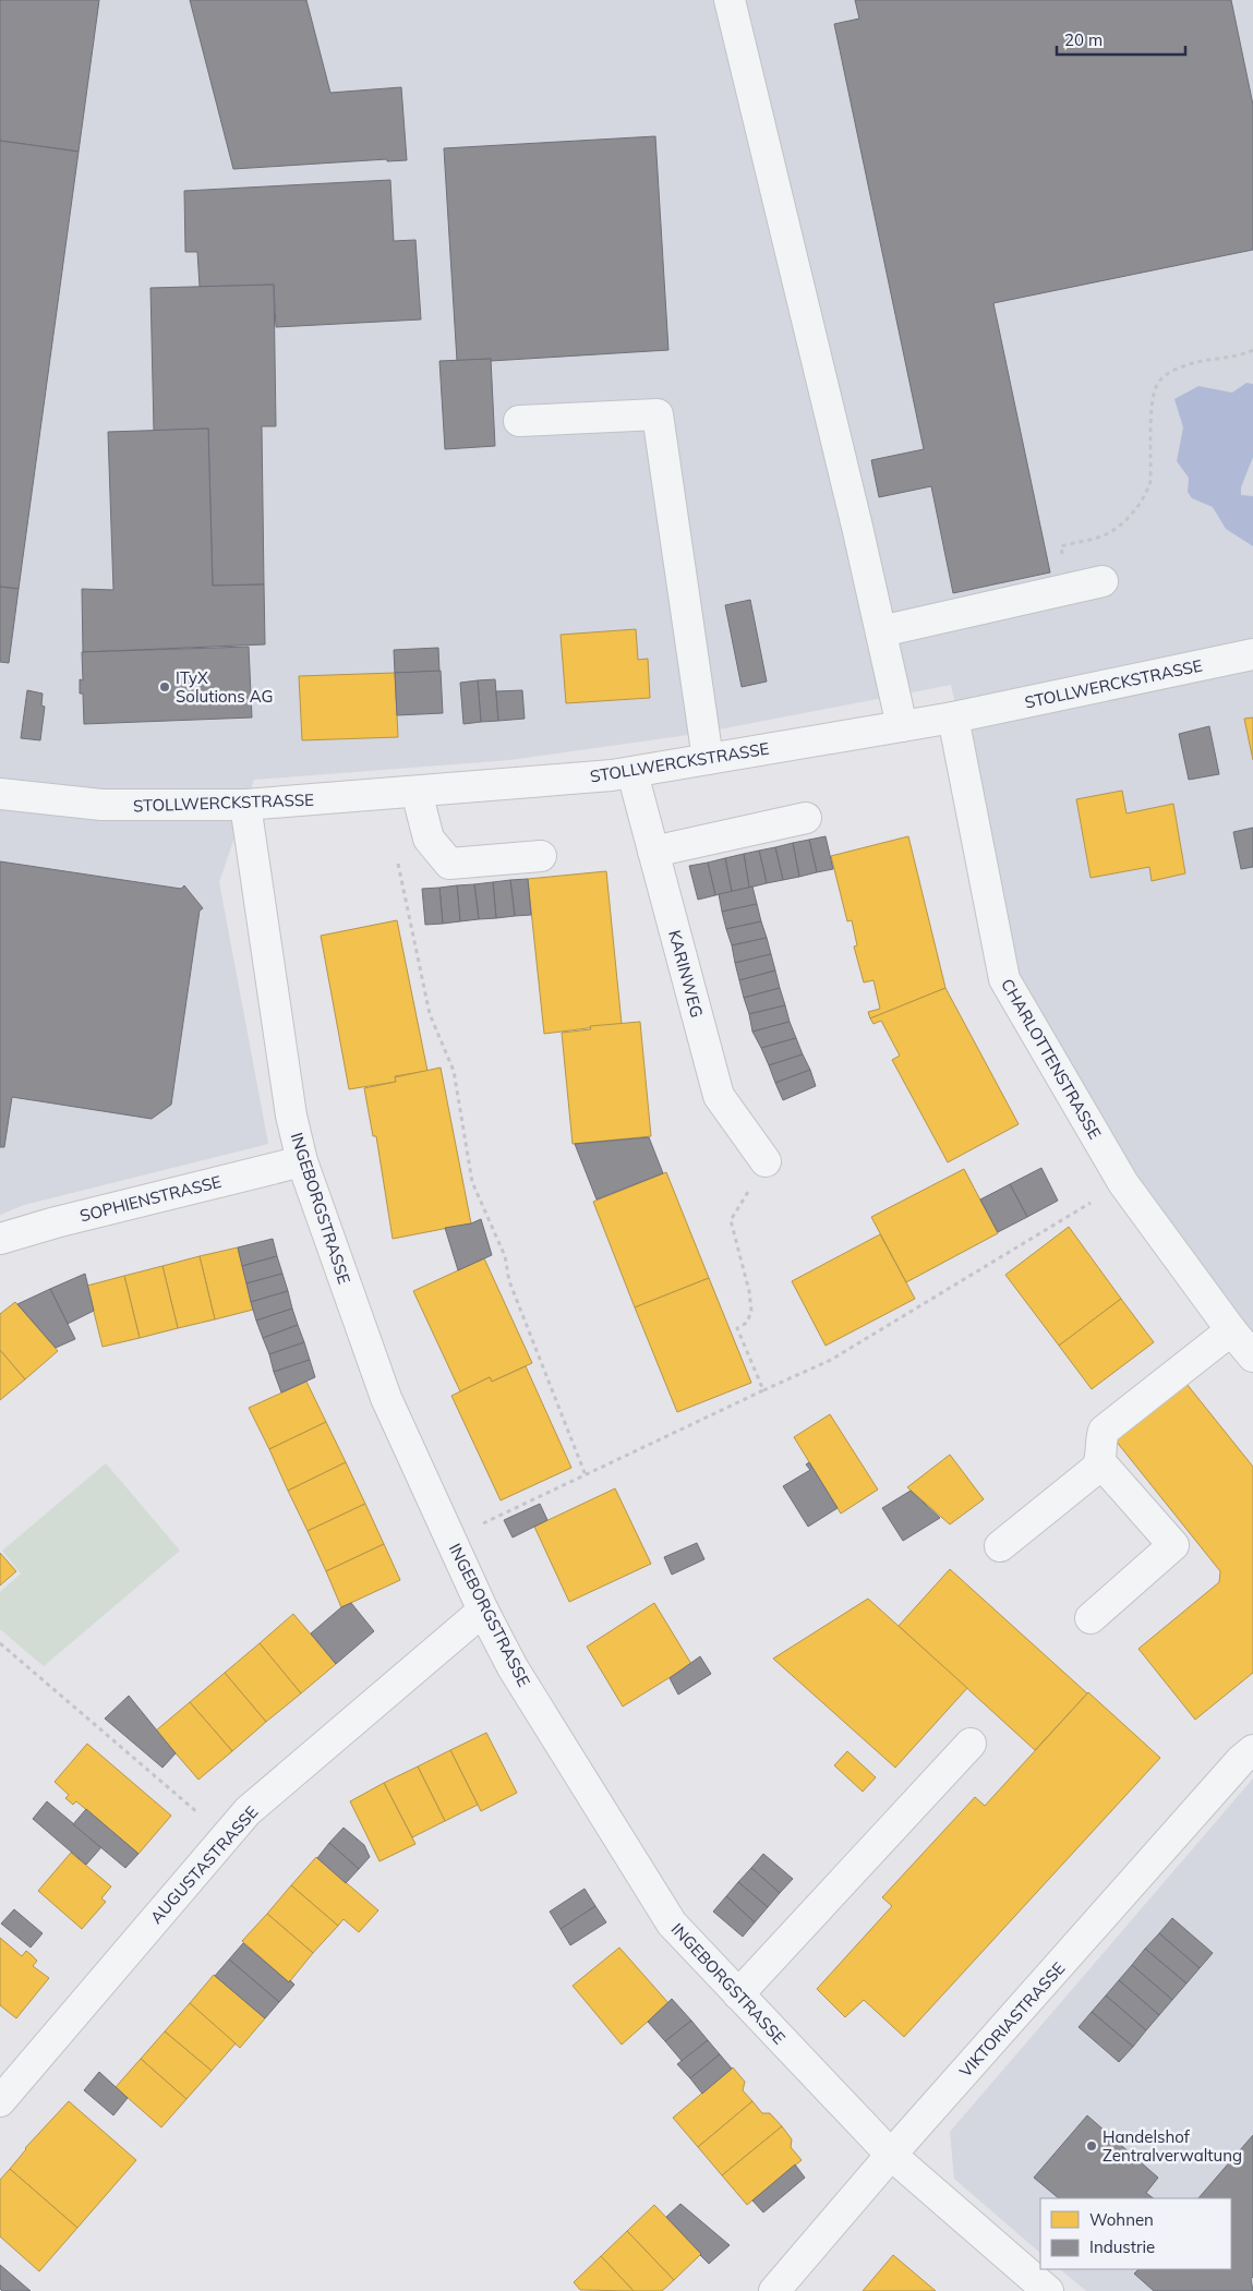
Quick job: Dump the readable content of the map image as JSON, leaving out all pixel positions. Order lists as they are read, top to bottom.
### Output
{
  "streets": {
    "street": [
      "STOLLWERCKSTRASSE",
      "KARINWEG",
      "CHARLOTTENSTRASSE",
      "SOPHIENSTRASSE",
      "INGEBORGSTRASSE",
      "AUGUSTASTRASSE",
      "VIKTORIASTRASSE"
    ]
  },
  "crossings": [
    ["STOLLWERCKSTRASSE", "KARINWEG"],
    ["STOLLWERCKSTRASSE", "CHARLOTTENSTRASSE"],
    ["STOLLWERCKSTRASSE", "INGEBORGSTRASSE"],
    ["SOPHIENSTRASSE", "INGEBORGSTRASSE"],
    ["INGEBORGSTRASSE", "AUGUSTASTRASSE"],
    ["INGEBORGSTRASSE", "VIKTORIASTRASSE"]
  ],
  "places": ["ITyX Solutions AG", "Handelshof Zentralverwaltung"],
  "legend": ["Wohnen", "Industrie"],
  "scale_bar": "20 m"
}
